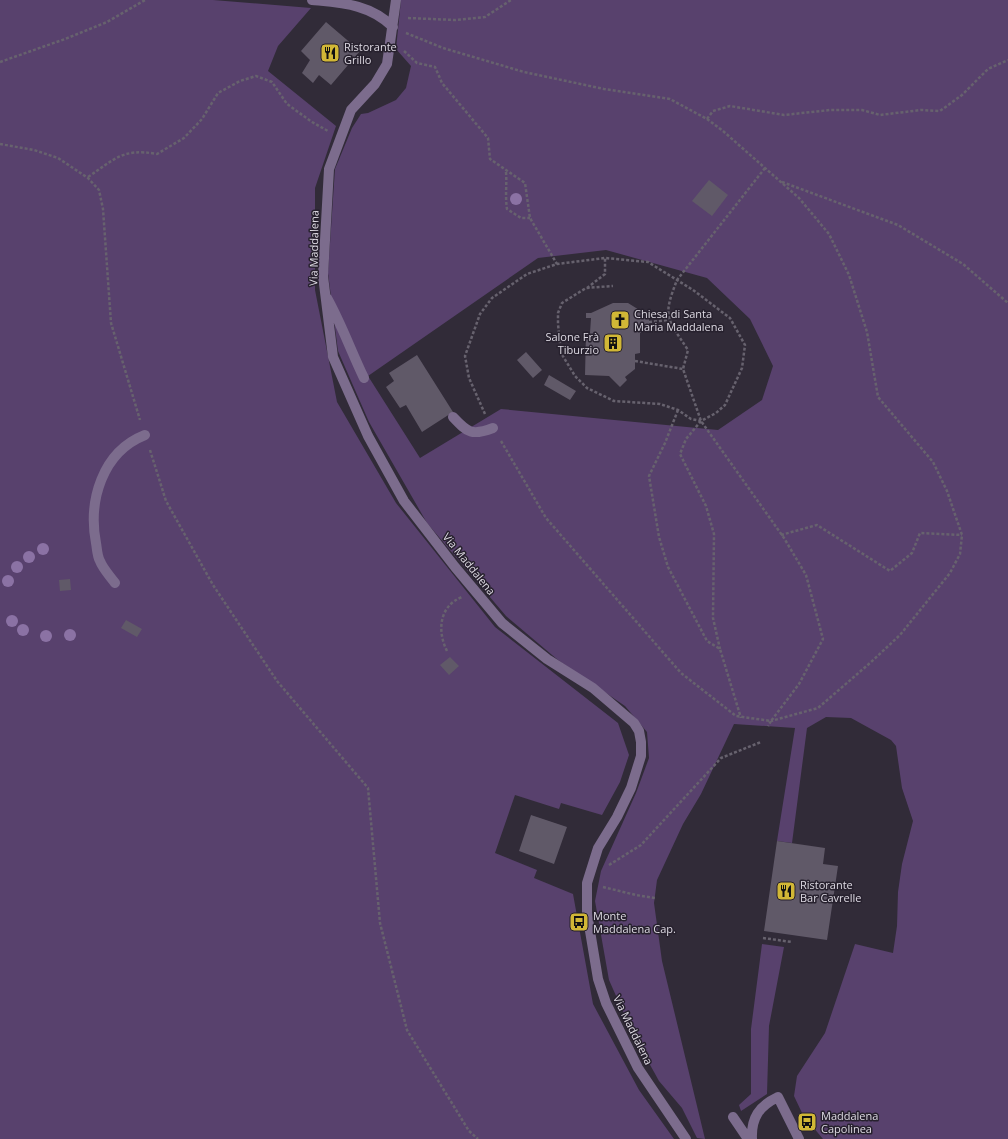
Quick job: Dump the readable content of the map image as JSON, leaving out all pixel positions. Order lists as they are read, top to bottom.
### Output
{
  "streets": {
    "street": ["Via Maddalena"]
  },
  "places": {
    "restaurant": ["Ristorante Grillo", "Ristorante Bar Cavrelle"],
    "church": ["Chiesa di Santa Maria Maddalena"],
    "building": ["Salone Frà Tiburzio"],
    "bus stop": ["Monte Maddalena Cap.", "Maddalena Capolinea"]
  }
}
